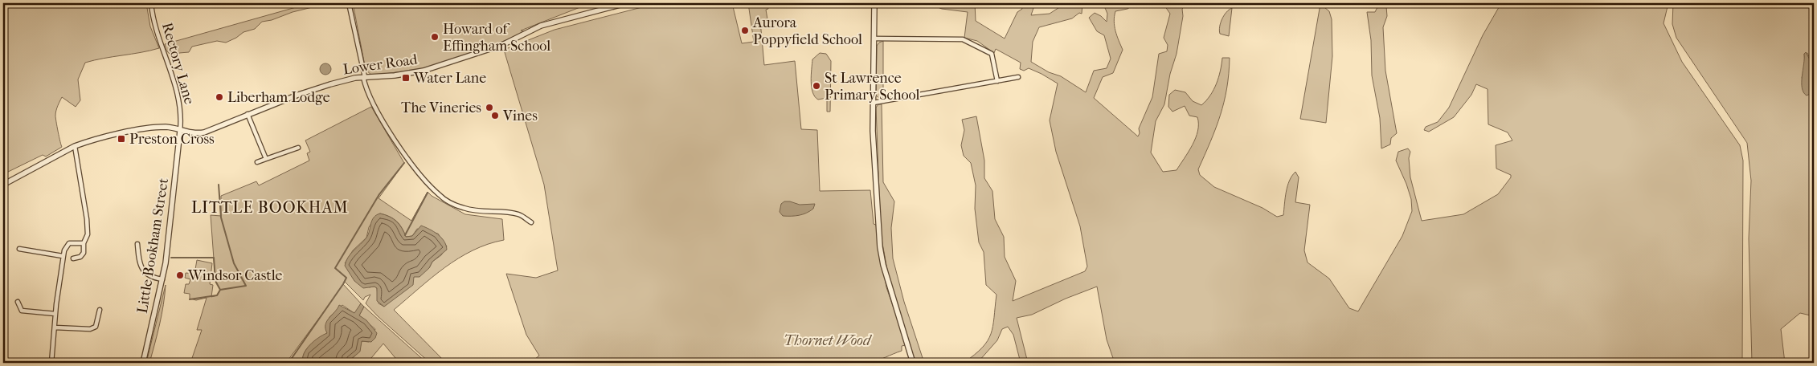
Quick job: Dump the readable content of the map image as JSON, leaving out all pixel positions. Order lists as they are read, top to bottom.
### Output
{
  "streets": {
    "street": ["Rectory Lane", "Lower Road", "Little Bookham Street"]
  },
  "crossings": [
    ["Rectory Lane", "Lower Road"],
    ["Rectory Lane", "Little Bookham Street"],
    ["Lower Road", "Little Bookham Street"]
  ],
  "districts": ["LITTLE BOOKHAM"],
  "parks": ["Thornet Wood"],
  "places": {
    "other": [
      "Aurora Poppyfield School",
      "Howard of Effingham School",
      "St Lawrence Primary School",
      "Liberham Lodge",
      "The Vineries",
      "Vines",
      "Windsor Castle"
    ],
    "transit": ["Water Lane", "Preston Cross"]
  }
}
